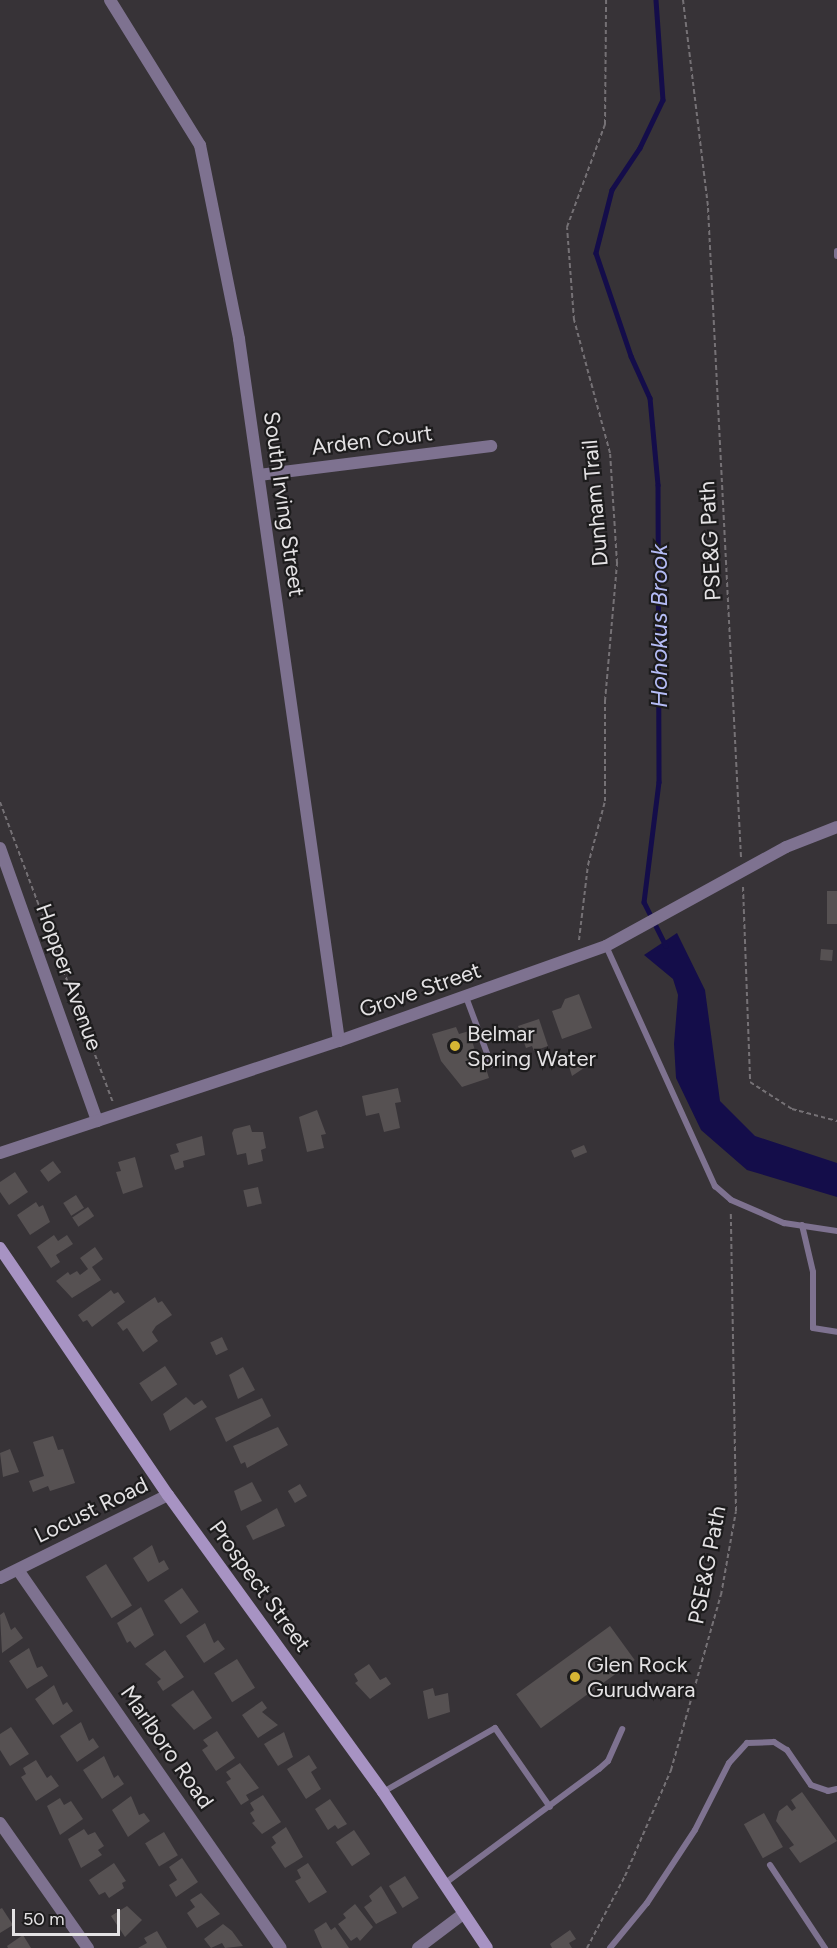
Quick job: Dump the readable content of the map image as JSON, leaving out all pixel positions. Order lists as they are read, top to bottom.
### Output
{
  "streets": {
    "main road": ["Prospect Street"],
    "street": [
      "Arden Court",
      "South Irving Street",
      "Hopper Avenue",
      "Grove Street",
      "Locust Road",
      "Marlboro Road"
    ],
    "path": ["Dunham Trail", "PSE&G Path"]
  },
  "crossings": [
    ["Arden Court", "South Irving Street"],
    ["South Irving Street", "Grove Street"],
    ["PSE&G Path", "Grove Street"],
    ["Hopper Avenue", "Grove Street"],
    ["Locust Road", "Prospect Street"],
    ["Locust Road", "Marlboro Road"]
  ],
  "water": ["Hohokus Brook"],
  "places": ["Belmar Spring Water", "Glen Rock Gurudwara"],
  "scale_bar": "50 m"
}
